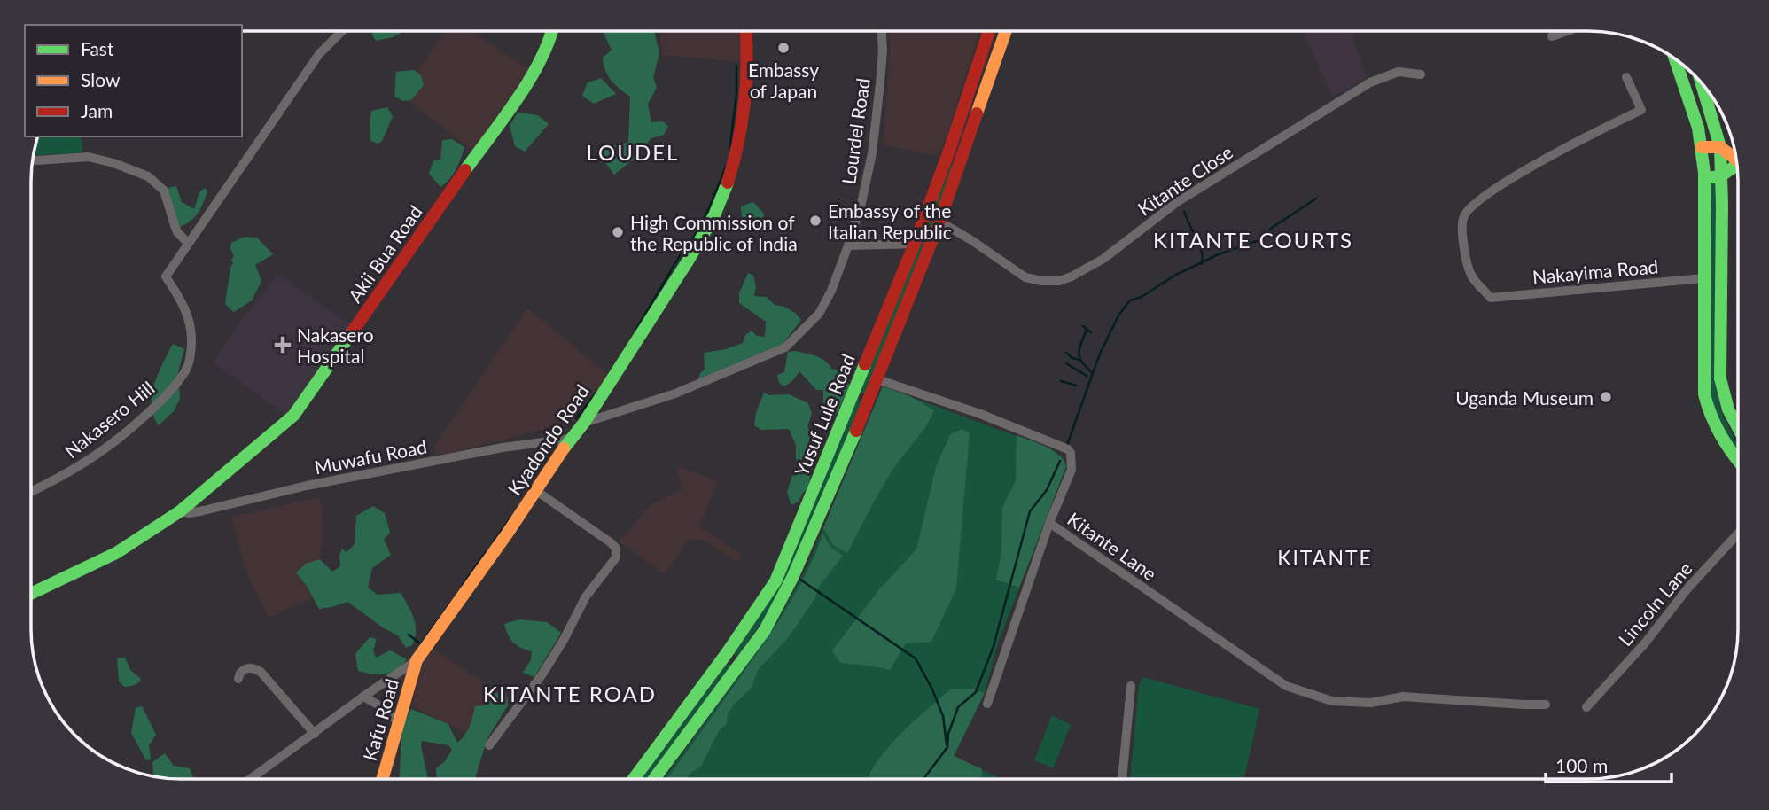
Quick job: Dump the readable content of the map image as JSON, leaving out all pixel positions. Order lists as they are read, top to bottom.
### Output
{
  "streets": {
    "main road": [
      "Akii Bua Road",
      "Yusuf Lule Road",
      "Kyadondo Road",
      "Kafu Road"
    ],
    "street": [
      "Lourdel Road",
      "Kitante Close",
      "Nakayima Road",
      "Nakasero Hill",
      "Muwafu Road",
      "Kitante Lane",
      "Lincoln Lane"
    ]
  },
  "crossings": [
    ["Kitante Close", "Yusuf Lule Road"],
    ["Akii Bua Road", "Muwafu Road"],
    ["Yusuf Lule Road", "Kitante Lane"],
    ["Kyadondo Road", "Muwafu Road"],
    ["Kyadondo Road", "Kafu Road"]
  ],
  "districts": [
    "LOUDEL",
    "KITANTE COURTS",
    "KITANTE",
    "KITANTE ROAD"
  ],
  "places": {
    "other": [
      "Embassy of Japan",
      "Embassy of the Italian Republic",
      "High Commission of the Republic of India",
      "Uganda Museum"
    ],
    "health": ["Nakasero Hospital"]
  },
  "legend": ["Fast", "Slow", "Jam"],
  "scale_bar": "100 m"
}
